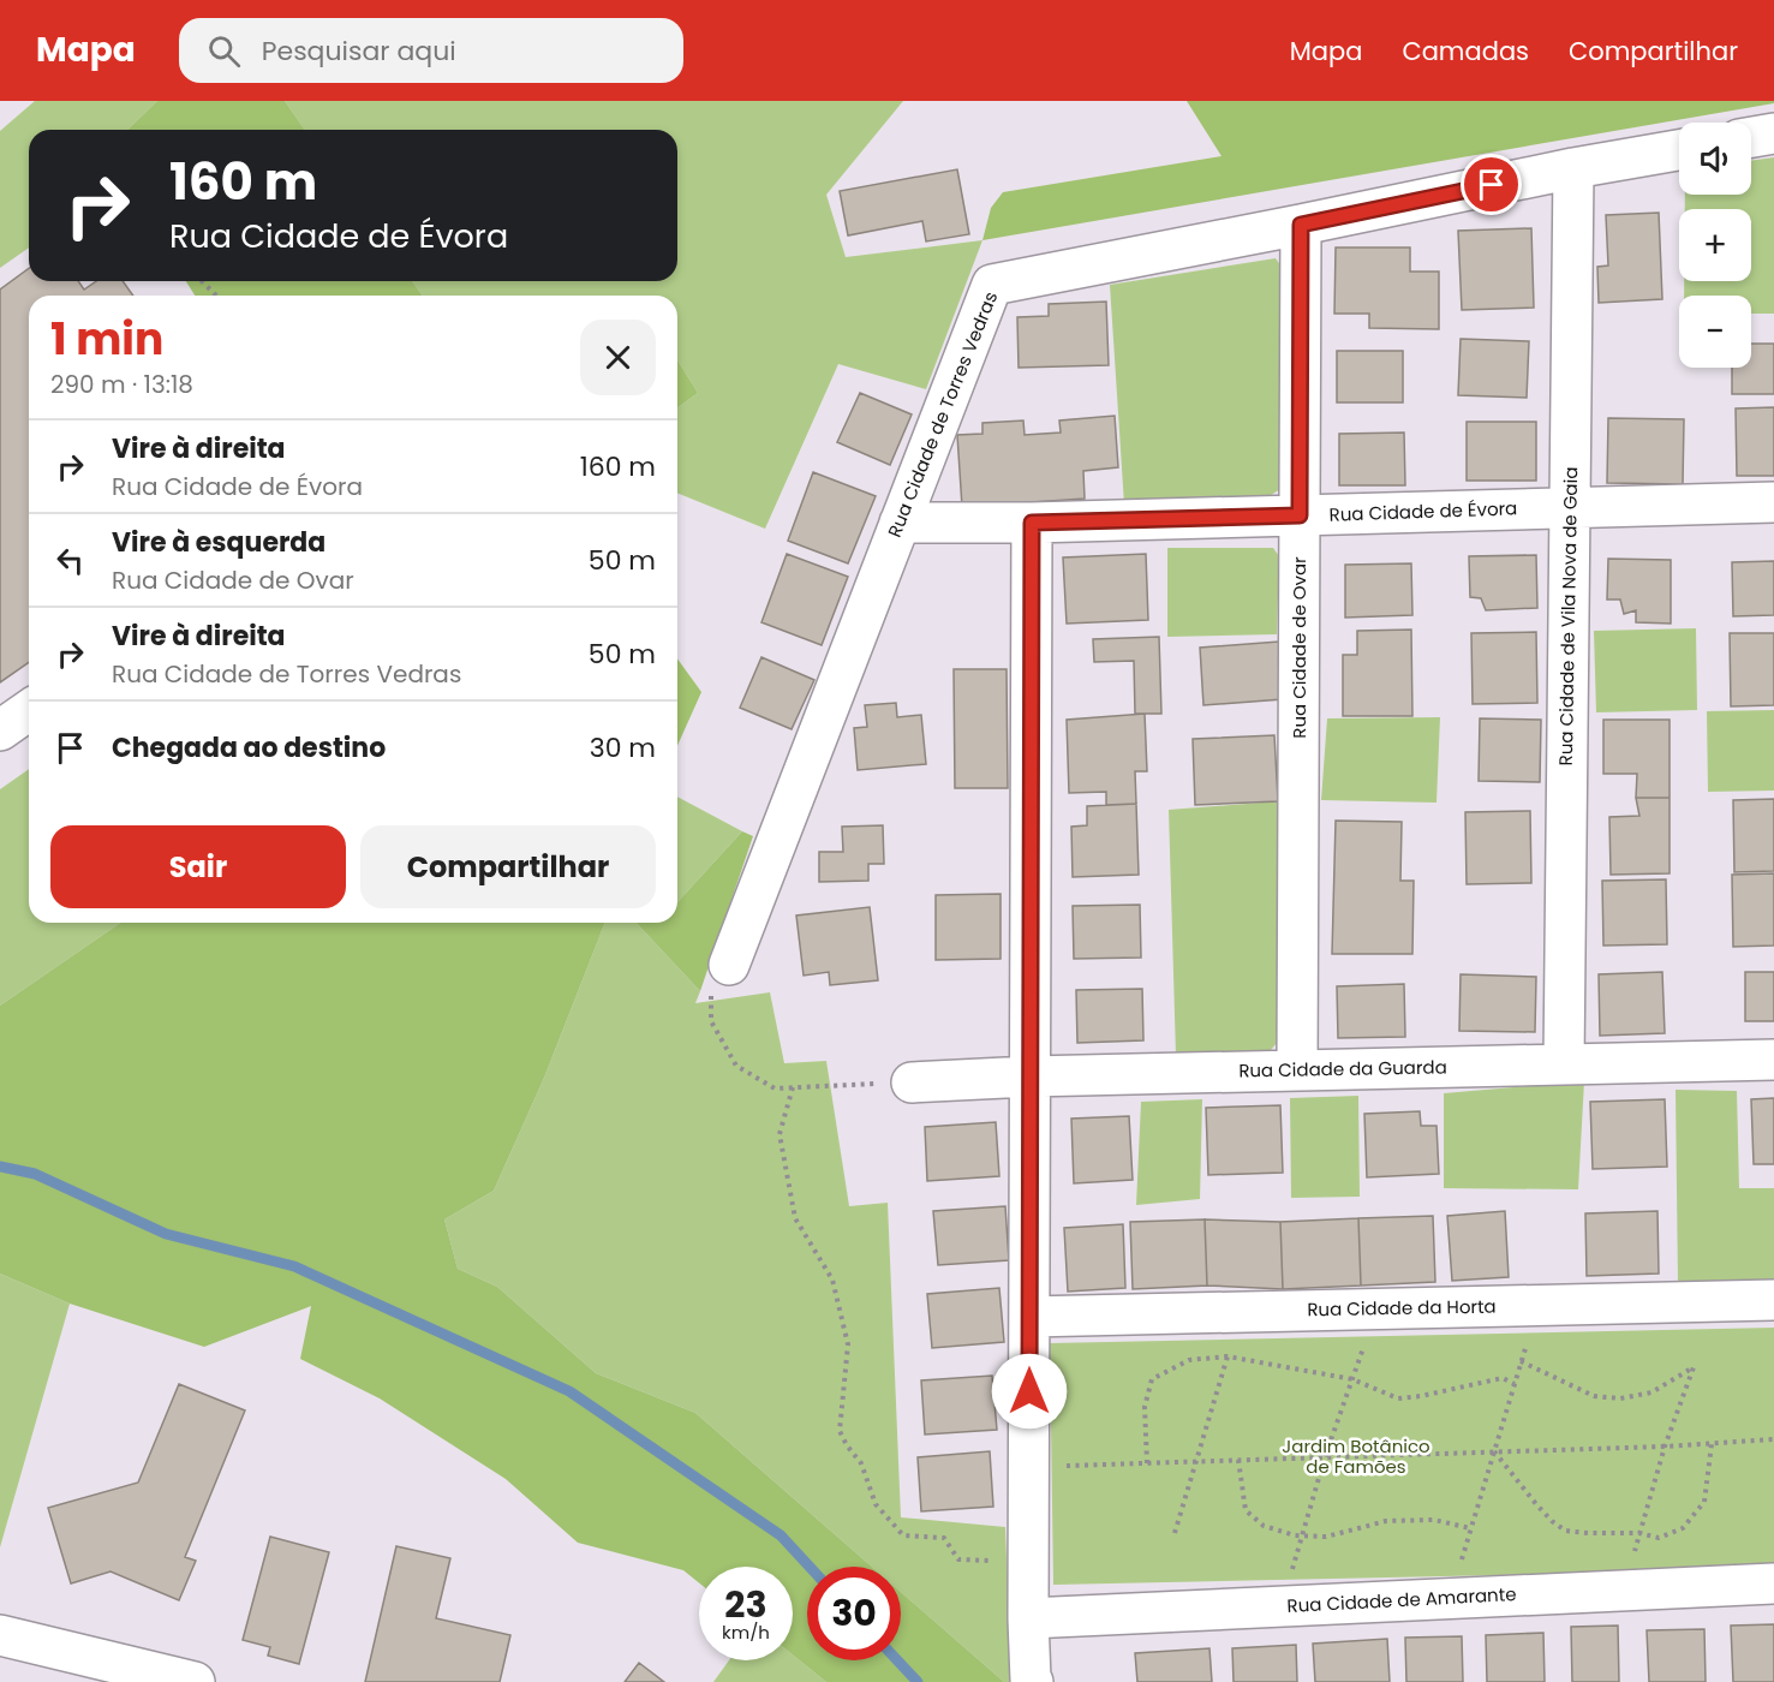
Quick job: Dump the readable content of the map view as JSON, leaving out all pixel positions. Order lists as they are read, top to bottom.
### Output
{
  "streets": {
    "street": [
      "Rua Cidade de Torres Vedras",
      "Rua Cidade de Évora",
      "Rua Cidade de Vila Nova de Gaia",
      "Rua Cidade de Ovar",
      "Rua Cidade da Guarda",
      "Rua Cidade da Horta",
      "Rua Cidade de Amarante"
    ]
  },
  "crossings": [
    ["Rua Cidade de Torres Vedras", "Rua Cidade de Évora"],
    ["Rua Cidade de Torres Vedras", "Rua Cidade de Vila Nova de Gaia"],
    ["Rua Cidade de Torres Vedras", "Rua Cidade de Ovar"],
    ["Rua Cidade de Évora", "Rua Cidade de Vila Nova de Gaia"],
    ["Rua Cidade de Évora", "Rua Cidade de Ovar"],
    ["Rua Cidade de Vila Nova de Gaia", "Rua Cidade da Guarda"],
    ["Rua Cidade de Ovar", "Rua Cidade da Guarda"]
  ],
  "parks": ["Jardim Botânico de Famões"],
  "page": {
    "header": "Mapa",
    "search": "Pesquisar aqui",
    "nav": ["Mapa", "Camadas", "Compartilhar"],
    "map_buttons": ["+", "−"],
    "turn": ["160 m", "Rua Cidade de Évora"],
    "heading": ["1 min", "290 m · 13:18"],
    "list": [
      {
        "name": "Vire à direita",
        "note": "Rua Cidade de Évora",
        "value": "160 m"
      },
      {
        "name": "Vire à esquerda",
        "note": "Rua Cidade de Ovar",
        "value": "50 m"
      },
      {
        "name": "Vire à direita",
        "note": "Rua Cidade de Torres Vedras",
        "value": "50 m"
      },
      {
        "name": "Chegada ao destino",
        "value": "30 m"
      }
    ],
    "buttons": ["Sair", "Compartilhar"],
    "speed": "23 km/h",
    "limit": "30"
  }
}
